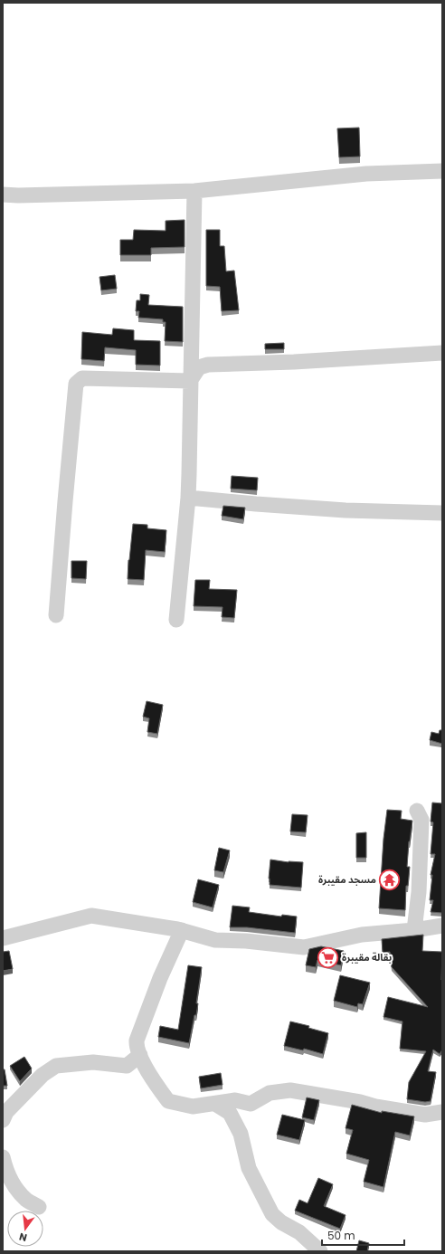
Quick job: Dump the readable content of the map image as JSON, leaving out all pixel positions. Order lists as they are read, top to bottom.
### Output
{
  "places": {
    "temple": ["مسجد مقيبرة"],
    "supermarket": ["بقالة مقيبرة"]
  },
  "scale_bar": "50 m",
  "north": "bottom"
}
